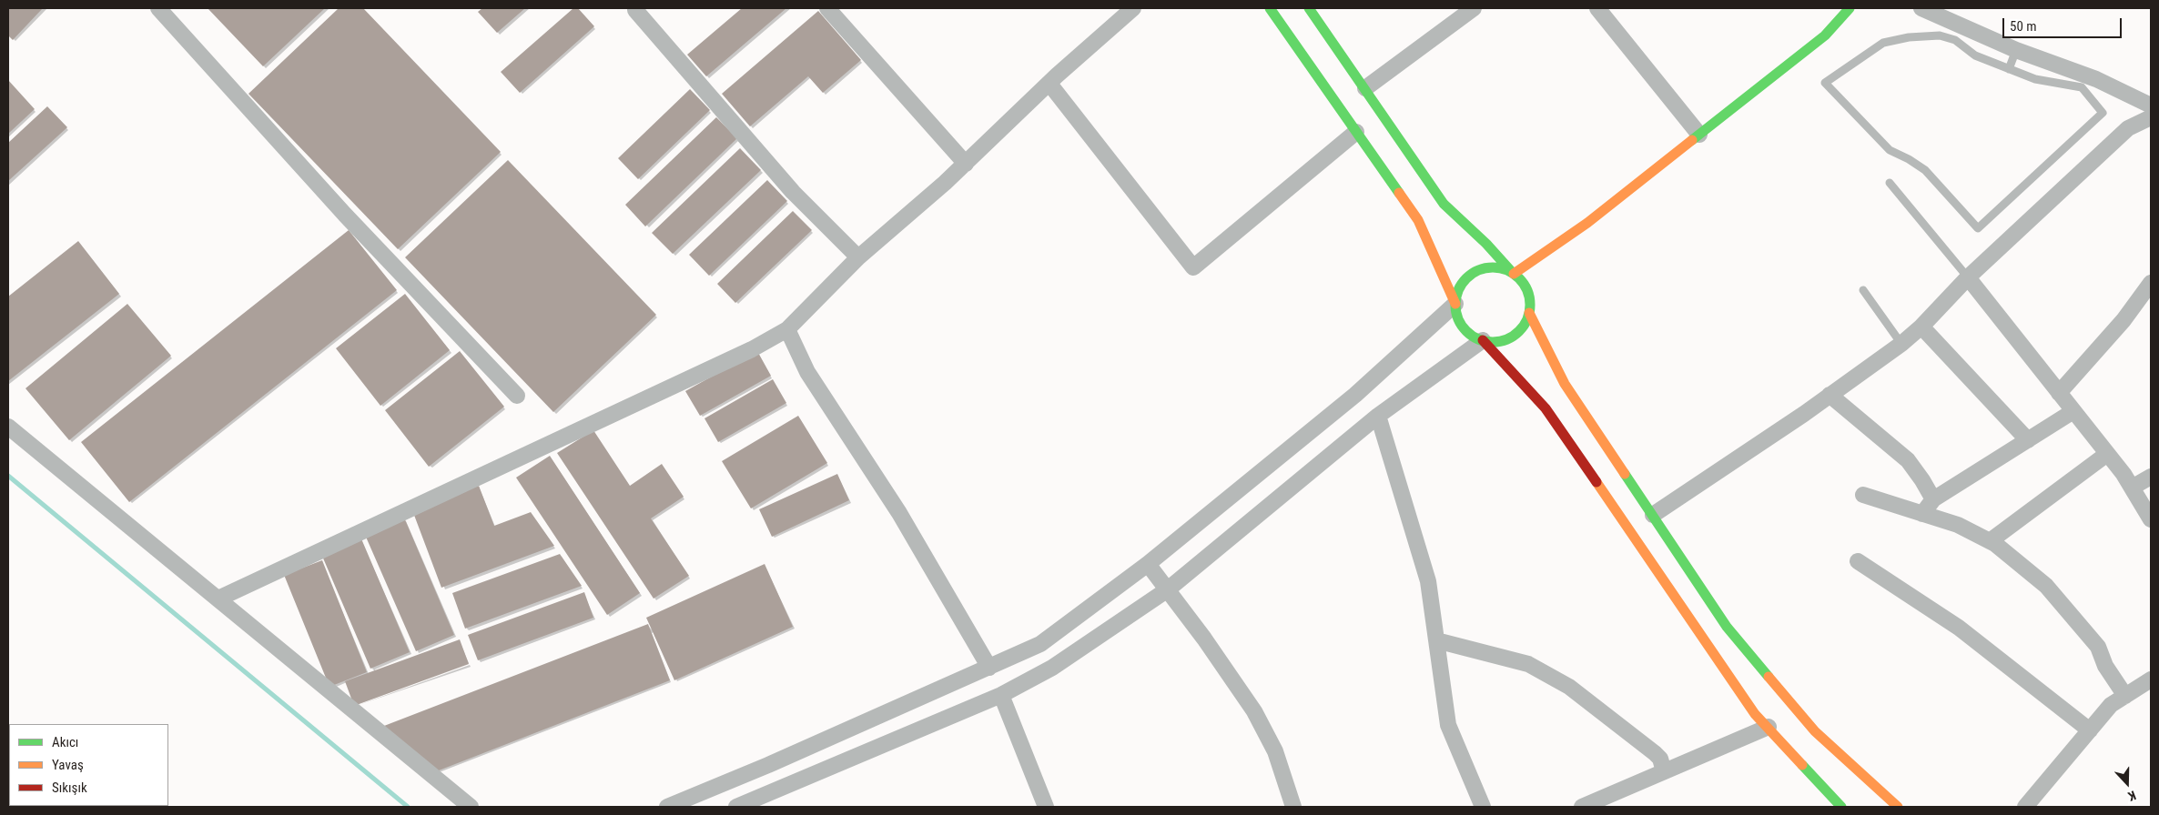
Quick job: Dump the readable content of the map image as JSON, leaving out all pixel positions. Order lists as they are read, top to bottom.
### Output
{
  "legend": ["Akıcı", "Yavaş", "Sıkışık"],
  "scale_bar": "50 m",
  "north": "bottom"
}
